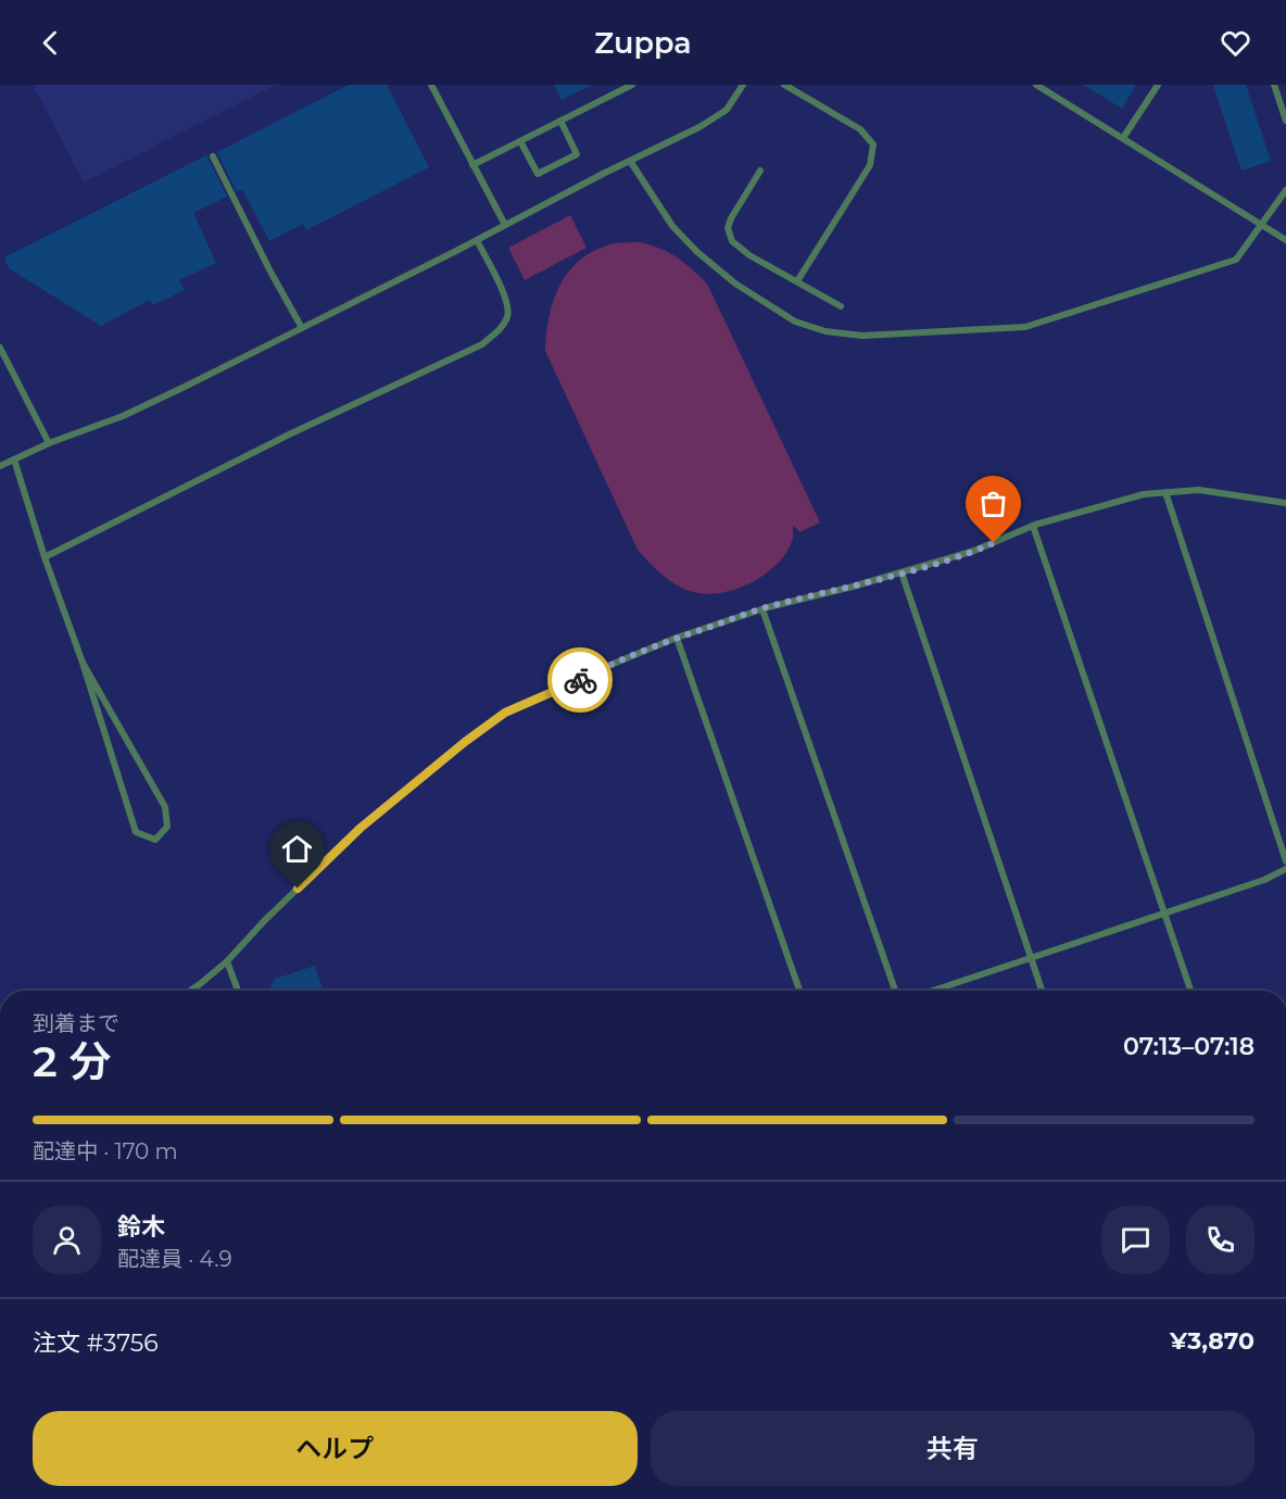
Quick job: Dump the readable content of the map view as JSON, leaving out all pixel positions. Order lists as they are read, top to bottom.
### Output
{
  "page": {
    "header": "Zuppa",
    "heading": ["2 分", "到着まで", "07:13–07:18"],
    "panel": [
      "鈴木",
      "配達員 · 4.9",
      "注文 #3756",
      "¥3,870"
    ],
    "bar": "配達中 · 170 m",
    "buttons": ["ヘルプ", "共有"]
  }
}
